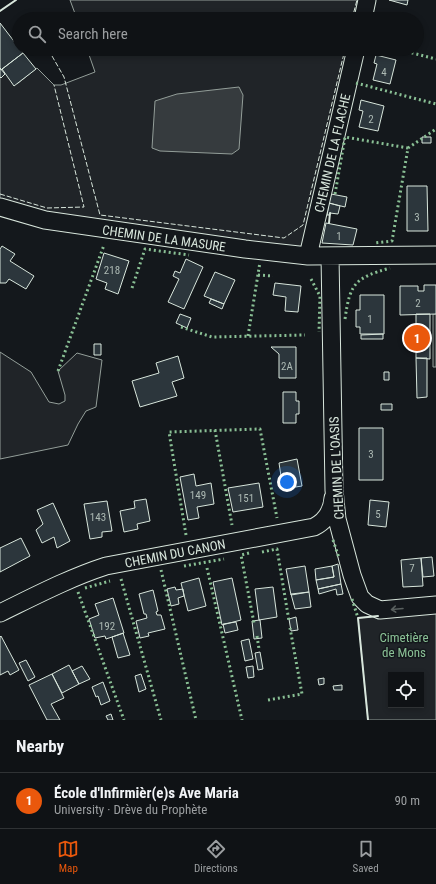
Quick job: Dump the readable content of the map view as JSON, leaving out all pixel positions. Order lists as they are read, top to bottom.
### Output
{
  "streets": {
    "street": [
      "CHEMIN DE LA FLACHE",
      "CHEMIN DE LA MASURE",
      "CHEMIN DE L'OASIS",
      "CHEMIN DU CANON"
    ]
  },
  "crossings": [
    ["CHEMIN DE LA FLACHE", "CHEMIN DE LA MASURE"],
    ["CHEMIN DE LA MASURE", "CHEMIN DE L'OASIS"],
    ["CHEMIN DE L'OASIS", "CHEMIN DU CANON"]
  ],
  "one_way": ["CHEMIN DE L'OASIS"],
  "parks": ["Cimetière de Mons"],
  "house_numbers": [
    "4",
    "2",
    "3",
    "1",
    "218",
    "2",
    "1",
    "2A",
    "3",
    "149",
    "151",
    "5",
    "143",
    "7",
    "192"
  ],
  "page": {
    "search": "Search here",
    "pins": "1",
    "heading": "Nearby",
    "list": [
      {
        "mark": "1",
        "name": "École d'Infirmièr(e)s Ave Maria",
        "note": "University · Drève du Prophète",
        "value": "90 m"
      }
    ],
    "nav": ["Map", "Directions", "Saved"]
  }
}
